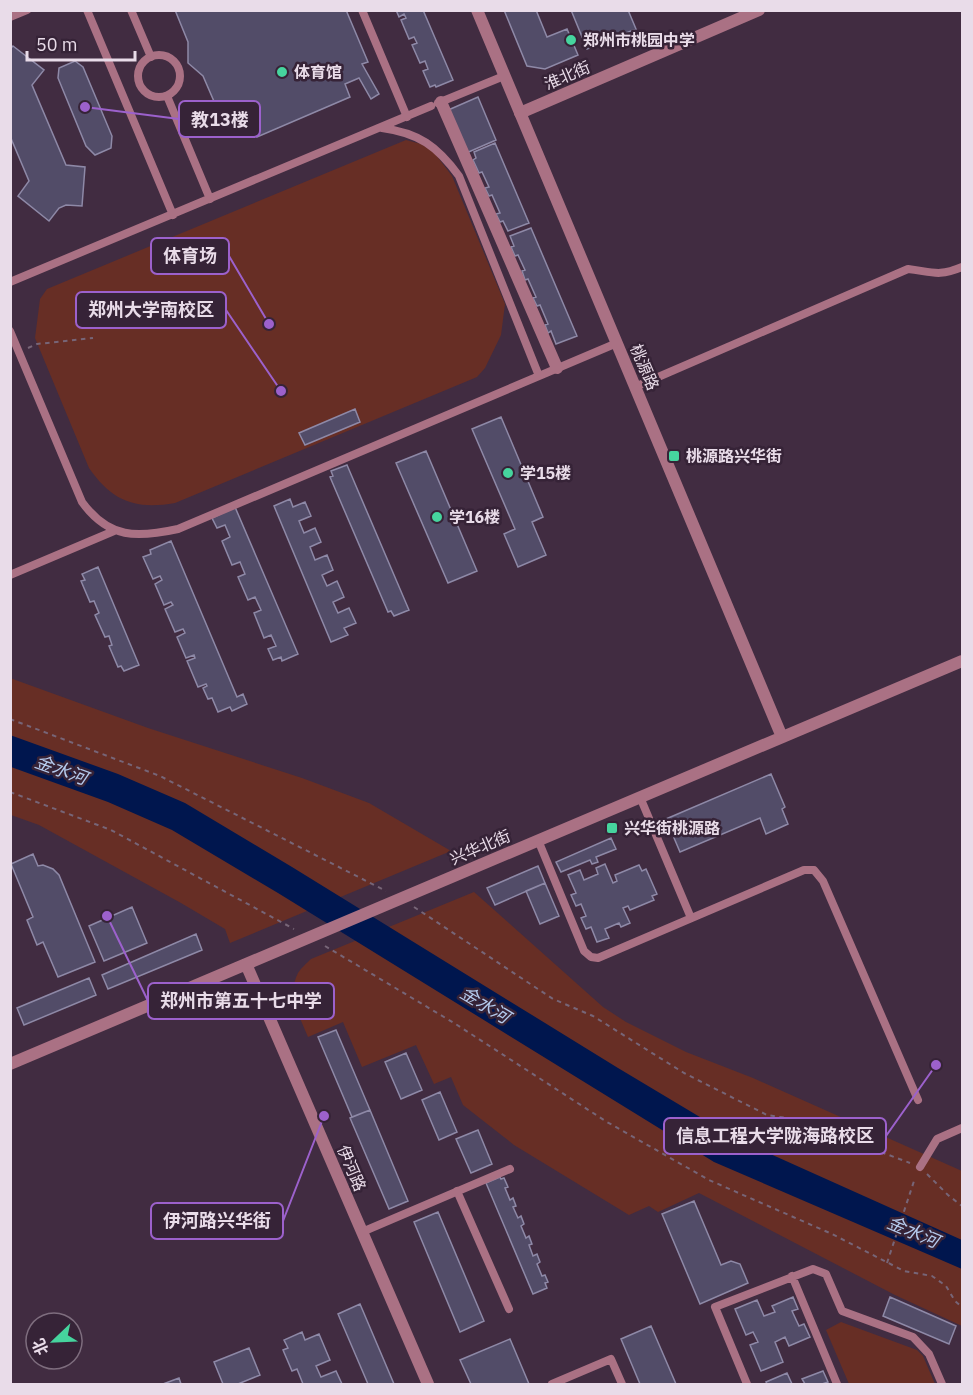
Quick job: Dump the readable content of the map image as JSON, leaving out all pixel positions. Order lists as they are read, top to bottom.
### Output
{
  "streets": {
    "street": [
      "淮北街",
      "桃源路",
      "兴华北街",
      "伊河路"
    ]
  },
  "crossings": [
    ["淮北街", "桃源路"],
    ["桃源路", "兴华北街"],
    ["兴华北街", "伊河路"]
  ],
  "water": ["金水河"],
  "places": {
    "other": [
      "郑州市桃园中学",
      "体育馆",
      "教13楼",
      "体育场",
      "郑州大学南校区",
      "学15楼",
      "学16楼",
      "郑州市第五十七中学",
      "信息工程大学陇海路校区",
      "伊河路兴华街"
    ],
    "transit": ["桃源路兴华街", "兴华街桃源路"]
  },
  "scale_bar": "50 m",
  "north": "bottom left"
}
